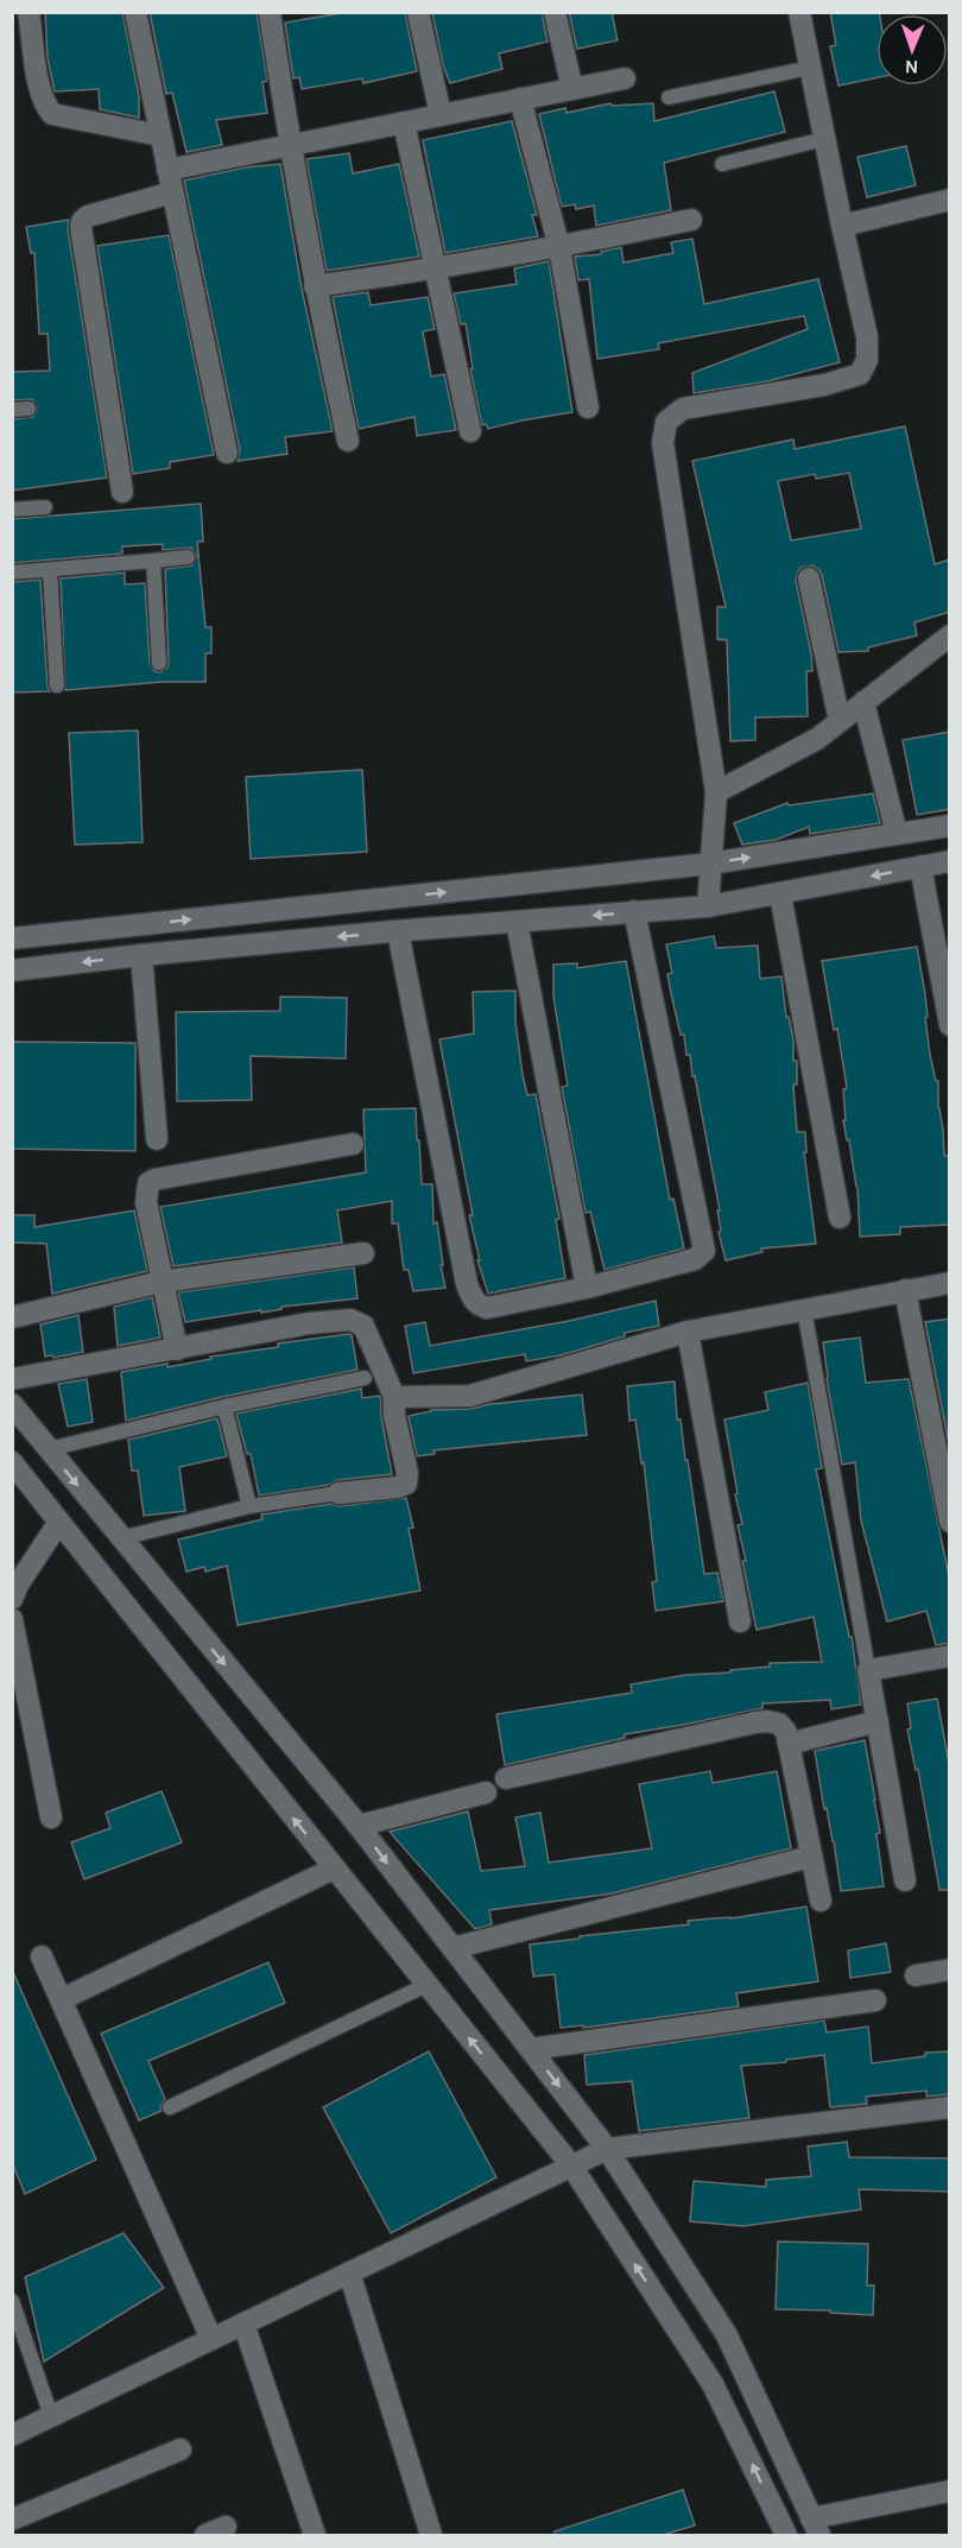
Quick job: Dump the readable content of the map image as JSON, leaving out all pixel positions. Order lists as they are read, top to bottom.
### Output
{
  "north": "bottom"
}
